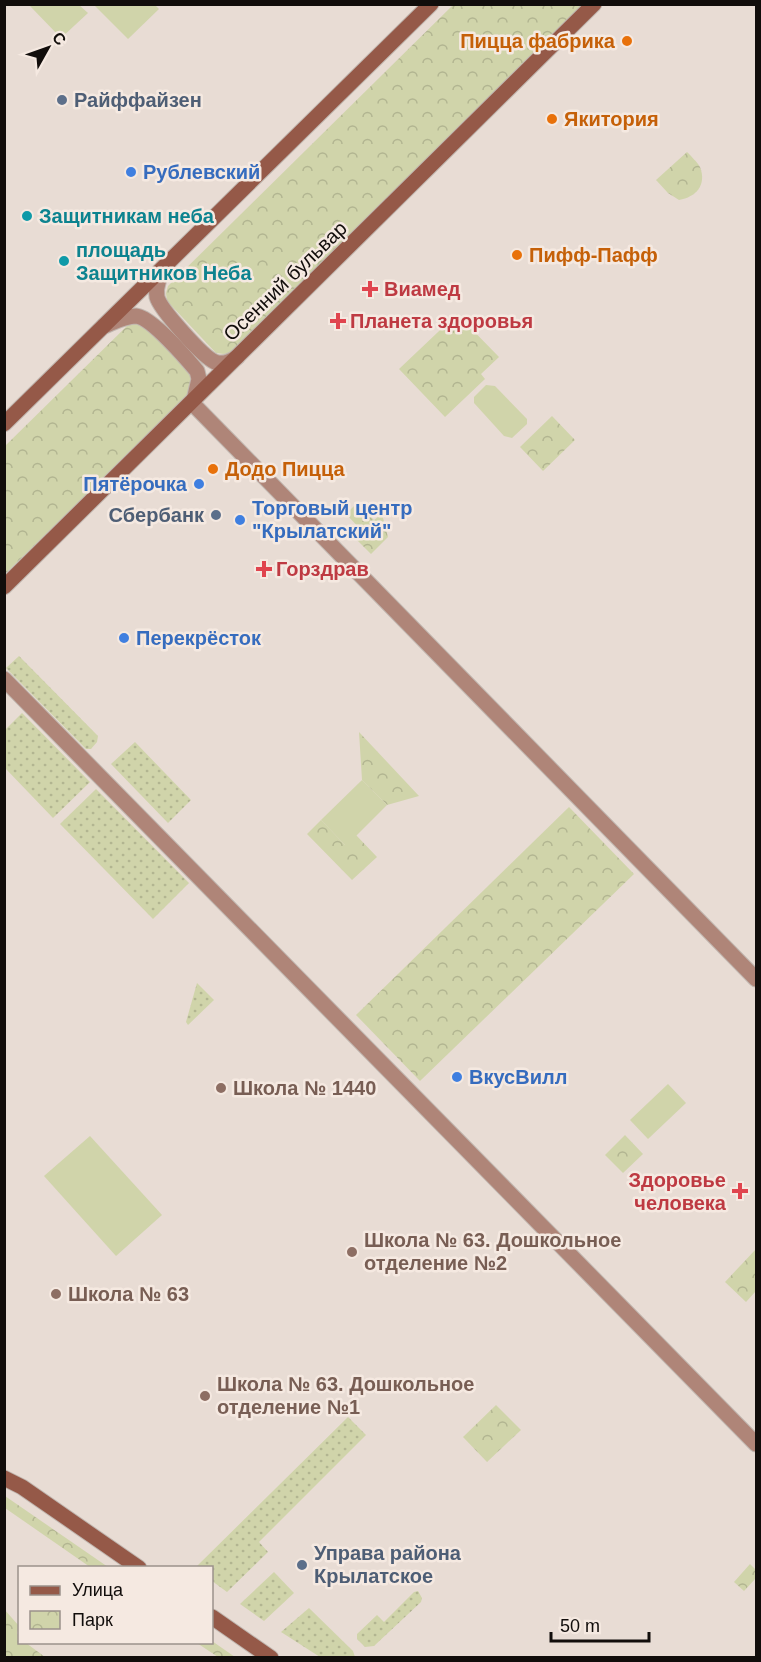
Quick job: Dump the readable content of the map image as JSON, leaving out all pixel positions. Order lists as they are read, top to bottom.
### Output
{
  "streets": {
    "street": ["Осенний бульвар"]
  },
  "places": {
    "other": [
      "Пицца фабрика",
      "Райффайзен",
      "Якитория",
      "Рублевский",
      "Защитникам неба",
      "Пифф-Пафф",
      "площадь Защитников Неба",
      "Додо Пицца",
      "Пятёрочка",
      "Сбербанк",
      "Торговый центр \"Крылатский\"",
      "Перекрёсток",
      "ВкусВилл",
      "Школа № 1440",
      "Школа № 63. Дошкольное отделение №2",
      "Школа № 63",
      "Школа № 63. Дошкольное отделение №1",
      "Управа района Крылатское"
    ],
    "health": [
      "Виамед",
      "Планета здоровья",
      "Горздрав",
      "Здоровье человека"
    ]
  },
  "legend": ["Улица", "Парк"],
  "scale_bar": "50 m",
  "north": "top right"
}
